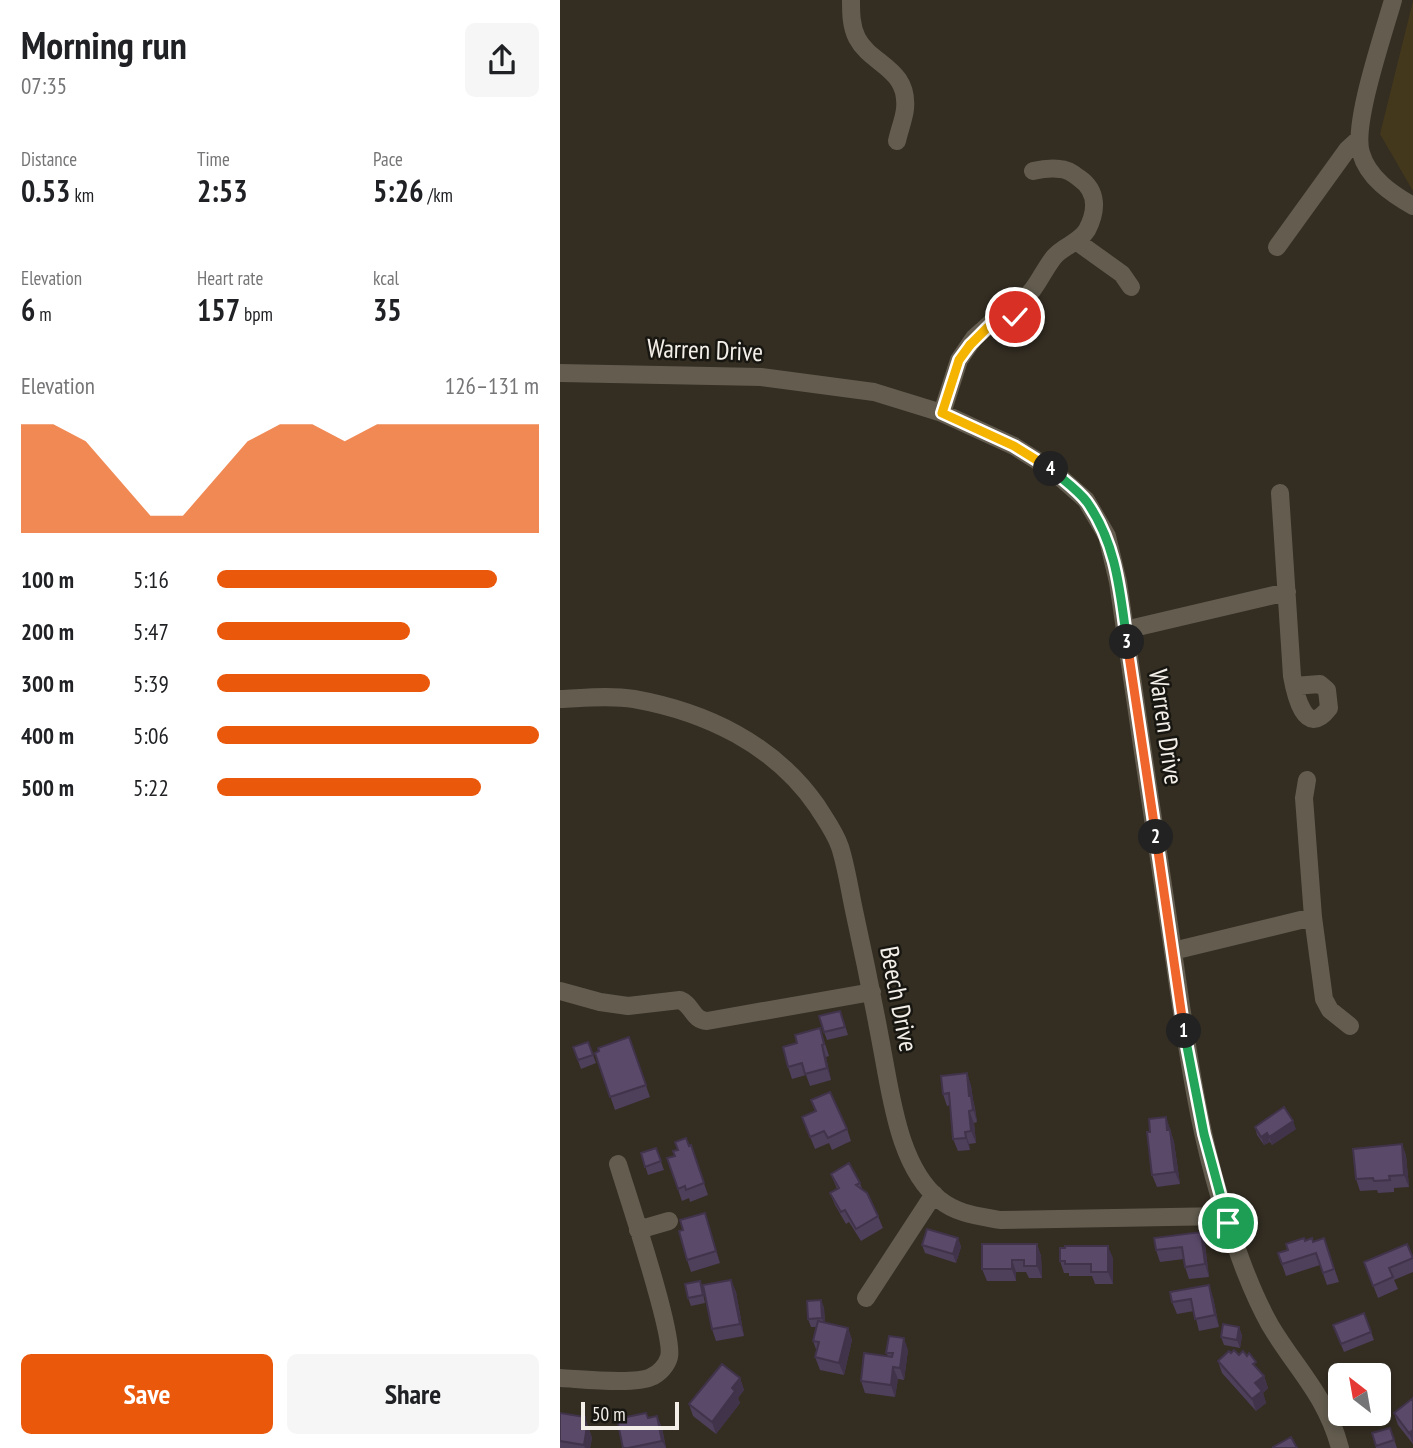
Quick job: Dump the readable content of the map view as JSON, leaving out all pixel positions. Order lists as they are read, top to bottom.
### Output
{
  "streets": {
    "street": ["Warren Drive", "Beech Drive"]
  },
  "crossings": [
    ["Warren Drive", "Beech Drive"]
  ],
  "scale_bar": "50 m",
  "north": "top left",
  "page": {
    "heading": ["Morning run", "07:35"],
    "stats": [
      ["Distance", "0.53 km"],
      ["Time", "2:53"],
      ["Pace", "5:26 /km"],
      ["Elevation", "6 m"],
      ["Heart rate", "157 bpm"],
      ["kcal", "35"]
    ],
    "chart": ["Elevation", "126–131 m"],
    "pins": [
      "4",
      "3",
      "2",
      "1"
    ],
    "list": [
      {
        "name": "100 m",
        "note": "5:16"
      },
      {
        "name": "200 m",
        "note": "5:47"
      },
      {
        "name": "300 m",
        "note": "5:39"
      },
      {
        "name": "400 m",
        "note": "5:06"
      },
      {
        "name": "500 m",
        "note": "5:22"
      }
    ],
    "buttons": ["Save", "Share"],
    "scale": "50 m"
  }
}
